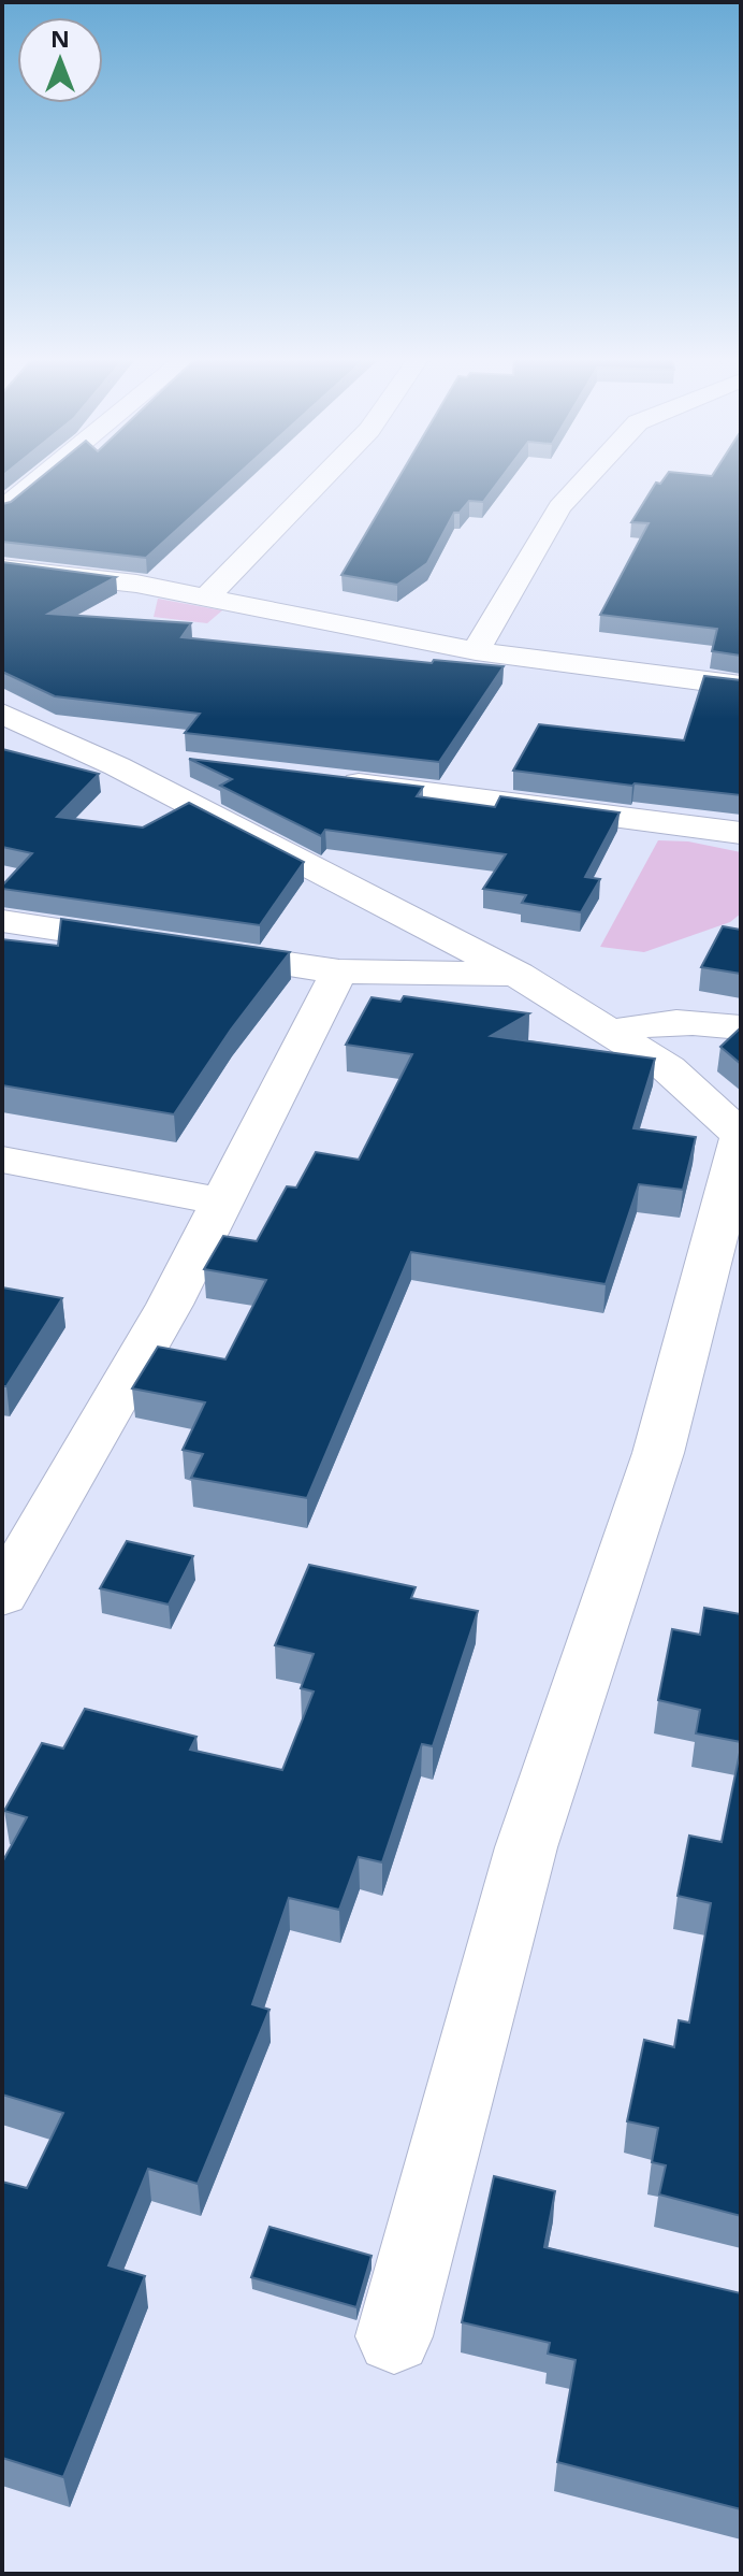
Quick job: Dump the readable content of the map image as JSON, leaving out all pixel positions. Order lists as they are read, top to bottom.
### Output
{
  "north": "top"
}
